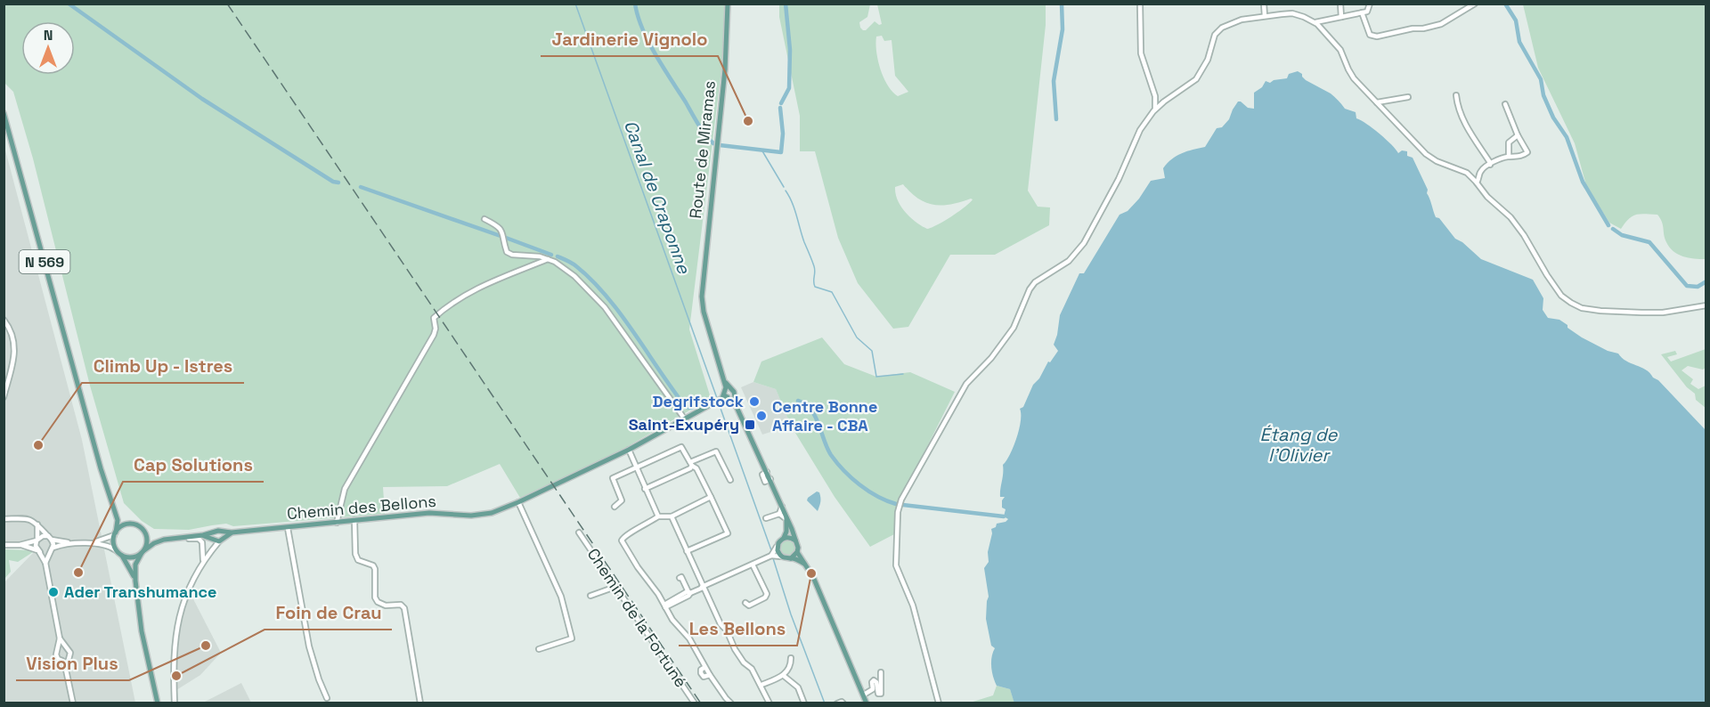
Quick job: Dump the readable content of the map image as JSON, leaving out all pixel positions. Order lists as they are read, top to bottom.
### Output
{
  "streets": {
    "main road": ["Route de Miramas", "N 569", "Chemin des Bellons"],
    "street": ["Chemin de la Fortuné"]
  },
  "crossings": [
    ["Route de Miramas", "Chemin des Bellons"],
    ["N 569", "Chemin des Bellons"]
  ],
  "water": ["Canal de Craponne", "Étang de l'Olivier"],
  "places": {
    "other": [
      "Jardinerie Vignolo",
      "Degrifstock",
      "Centre Bonne Affaire - CBA",
      "Climb Up - Istres",
      "Cap Solutions",
      "Les Bellons",
      "Ader Transhumance",
      "Vision Plus",
      "Foin de Crau"
    ],
    "transit": ["Saint-Exupéry"]
  },
  "north": "top"
}
